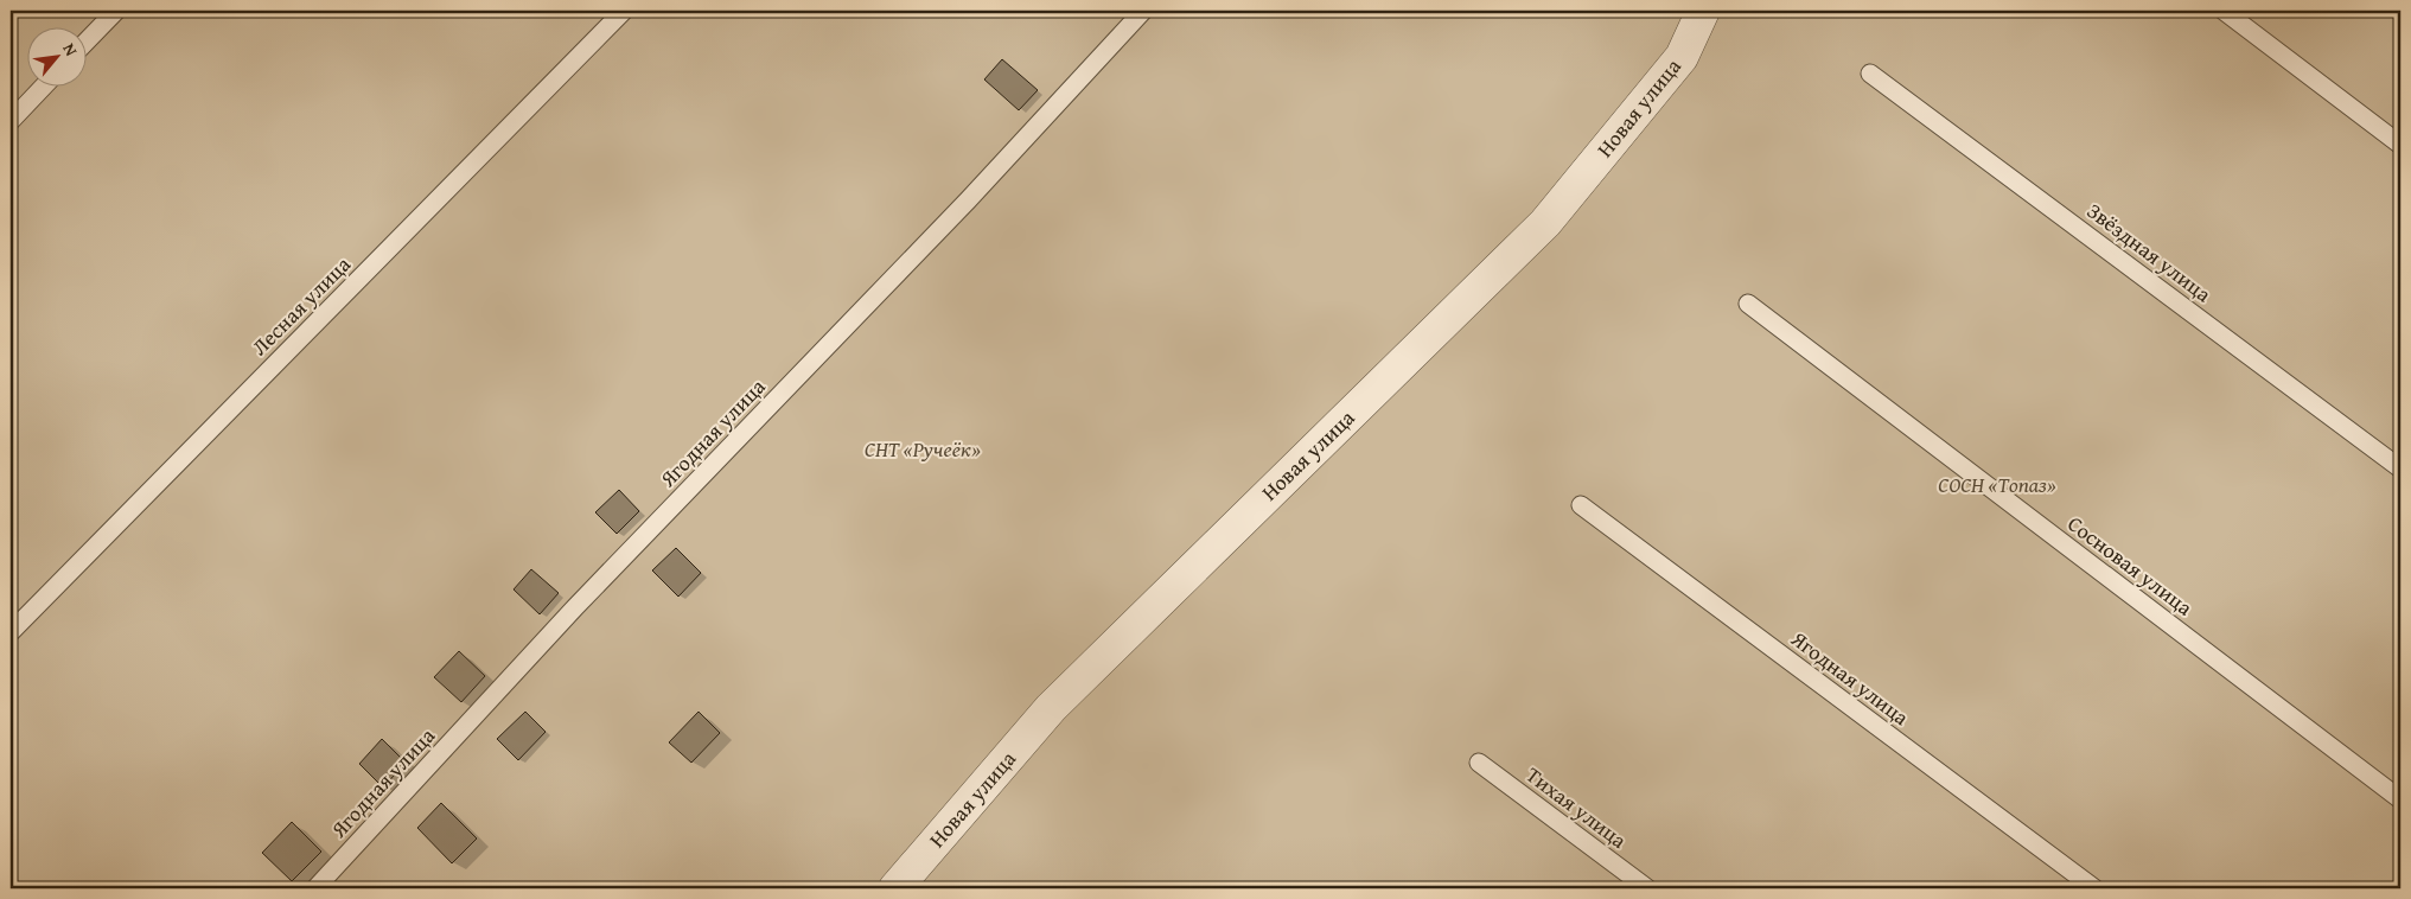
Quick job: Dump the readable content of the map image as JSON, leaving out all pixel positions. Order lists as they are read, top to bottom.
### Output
{
  "streets": {
    "street": ["Новая улица"],
    "lane": [
      "Звёздная улица",
      "Лесная улица",
      "Ягодная улица",
      "Сосновая улица",
      "Тихая улица"
    ]
  },
  "parks": ["СНТ «Ручеёк»", "СОСН «Топаз»"],
  "north": "top right"
}
